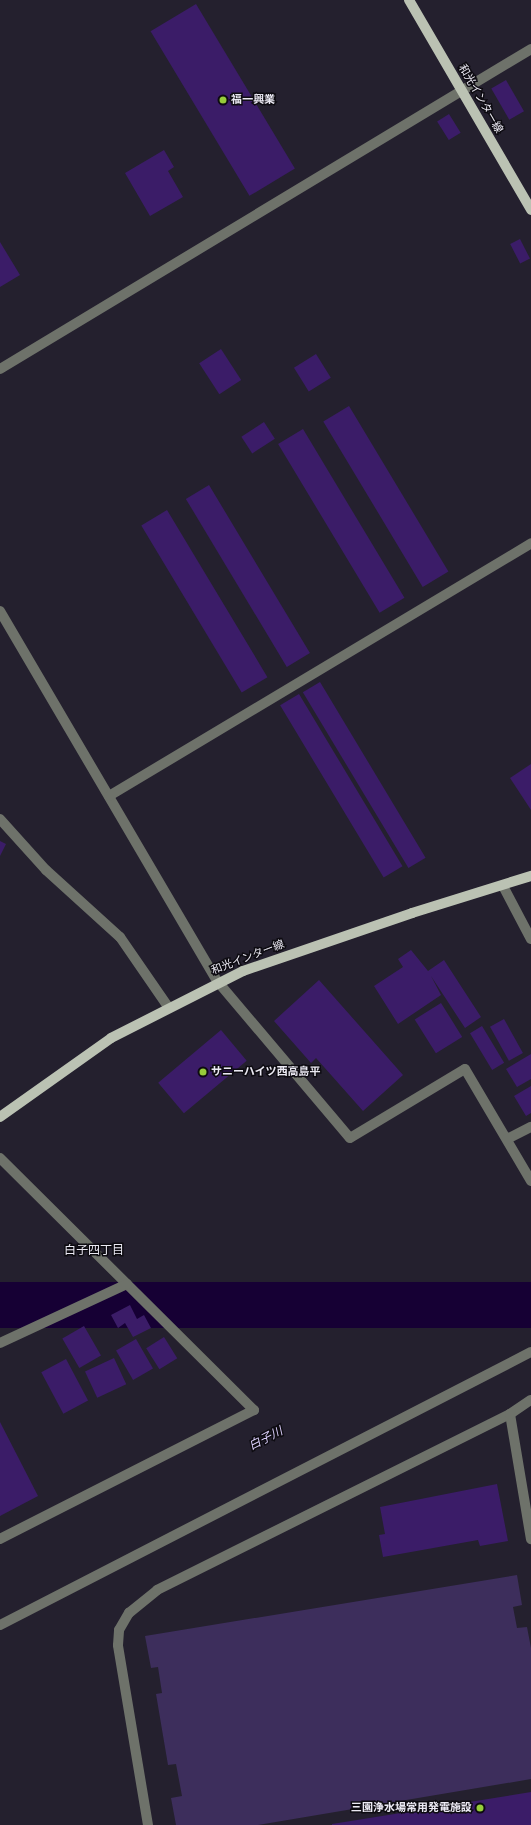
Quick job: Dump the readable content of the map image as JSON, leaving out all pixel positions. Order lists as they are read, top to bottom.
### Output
{
  "streets": {
    "main road": ["和光インター線"]
  },
  "districts": ["白子四丁目"],
  "water": ["白子川"],
  "places": ["福一興業", "サニーハイツ西高島平", "三園浄水場常用発電施設"]
}
